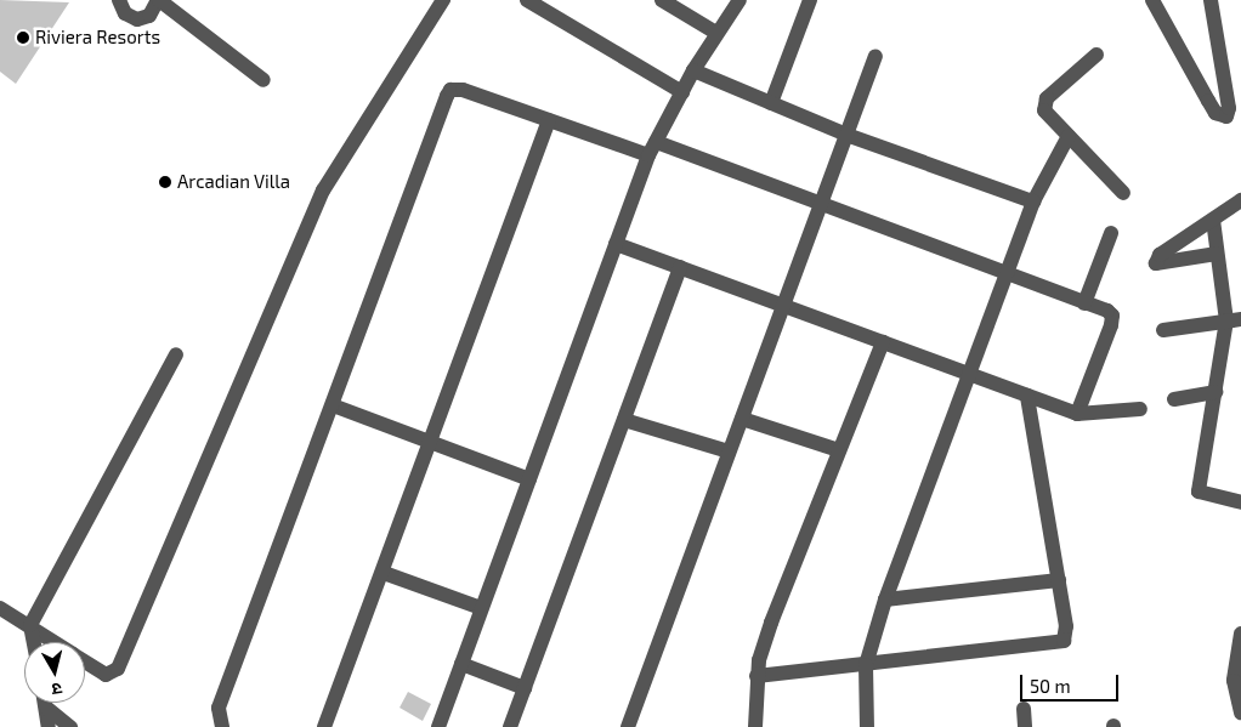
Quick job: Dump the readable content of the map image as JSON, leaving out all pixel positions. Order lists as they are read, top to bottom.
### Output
{
  "places": ["Riviera Resorts", "Arcadian Villa"],
  "scale_bar": "50 m",
  "north": "bottom"
}
